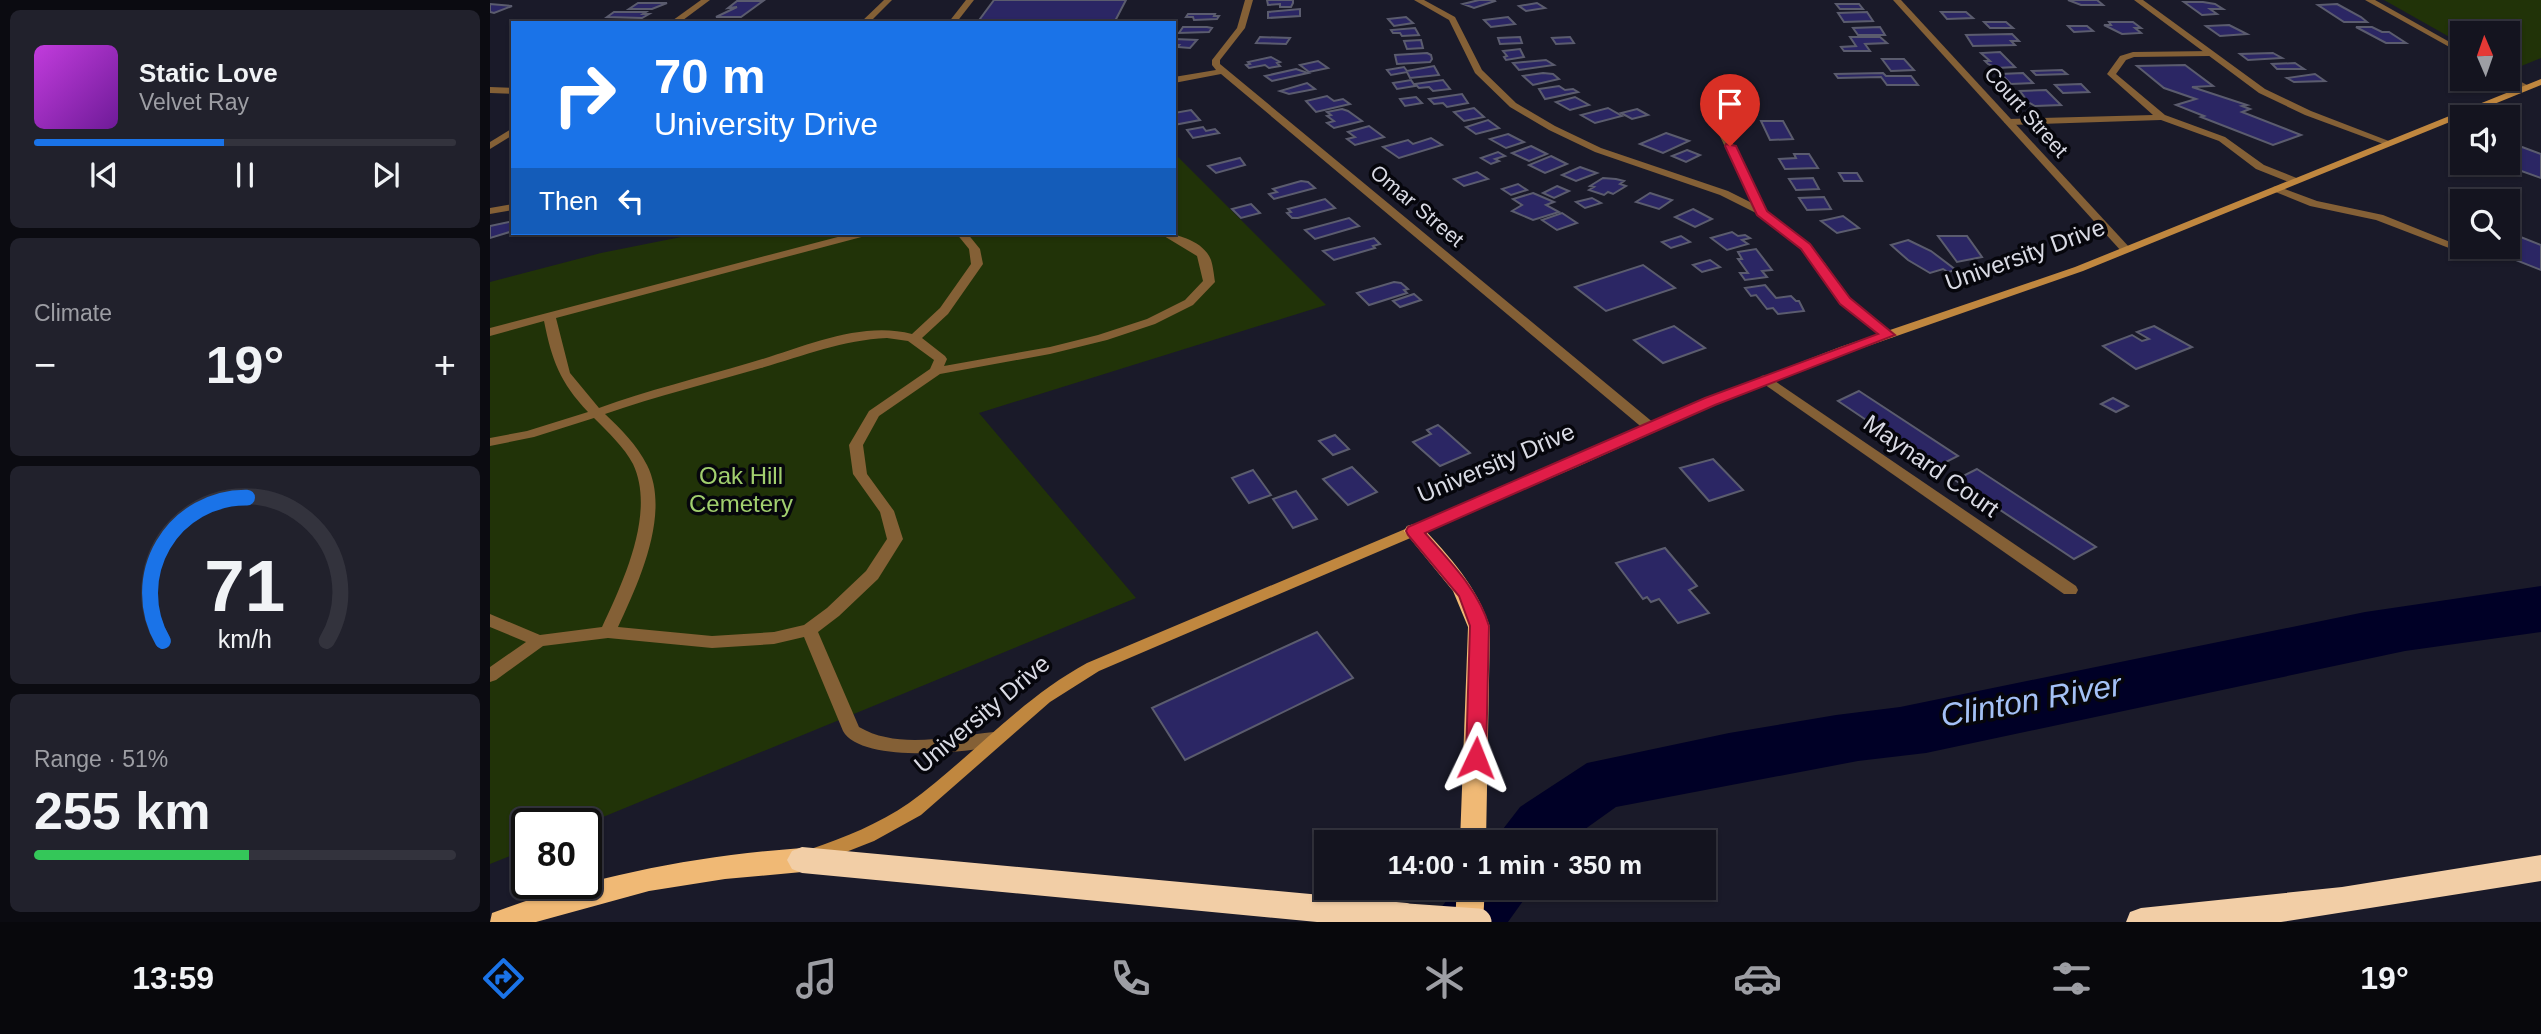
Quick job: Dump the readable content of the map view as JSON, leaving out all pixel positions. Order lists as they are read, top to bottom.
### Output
{
  "streets": {
    "highway": ["University Drive"],
    "street": ["Court Street", "Omar Street", "Maynard Court"]
  },
  "crossings": [
    ["Court Street", "University Drive"],
    ["Omar Street", "University Drive"],
    ["University Drive", "Maynard Court"]
  ],
  "water": ["Clinton River"],
  "parks": ["Oak Hill Cemetery"],
  "north": "top",
  "page": {
    "turn": ["70 m", "University Drive"],
    "song": ["Static Love", "Velvet Ray"],
    "then": "Then",
    "tile": [
      "Climate",
      ["Range · 51%", "255 km"]
    ],
    "heat": ["−", "19°", "+"],
    "limit": "80",
    "trip": "14:00 · 1 min · 350 m",
    "tabs": ["13:59", "19°"],
    "gauge": ["71", "km/h"]
  }
}
